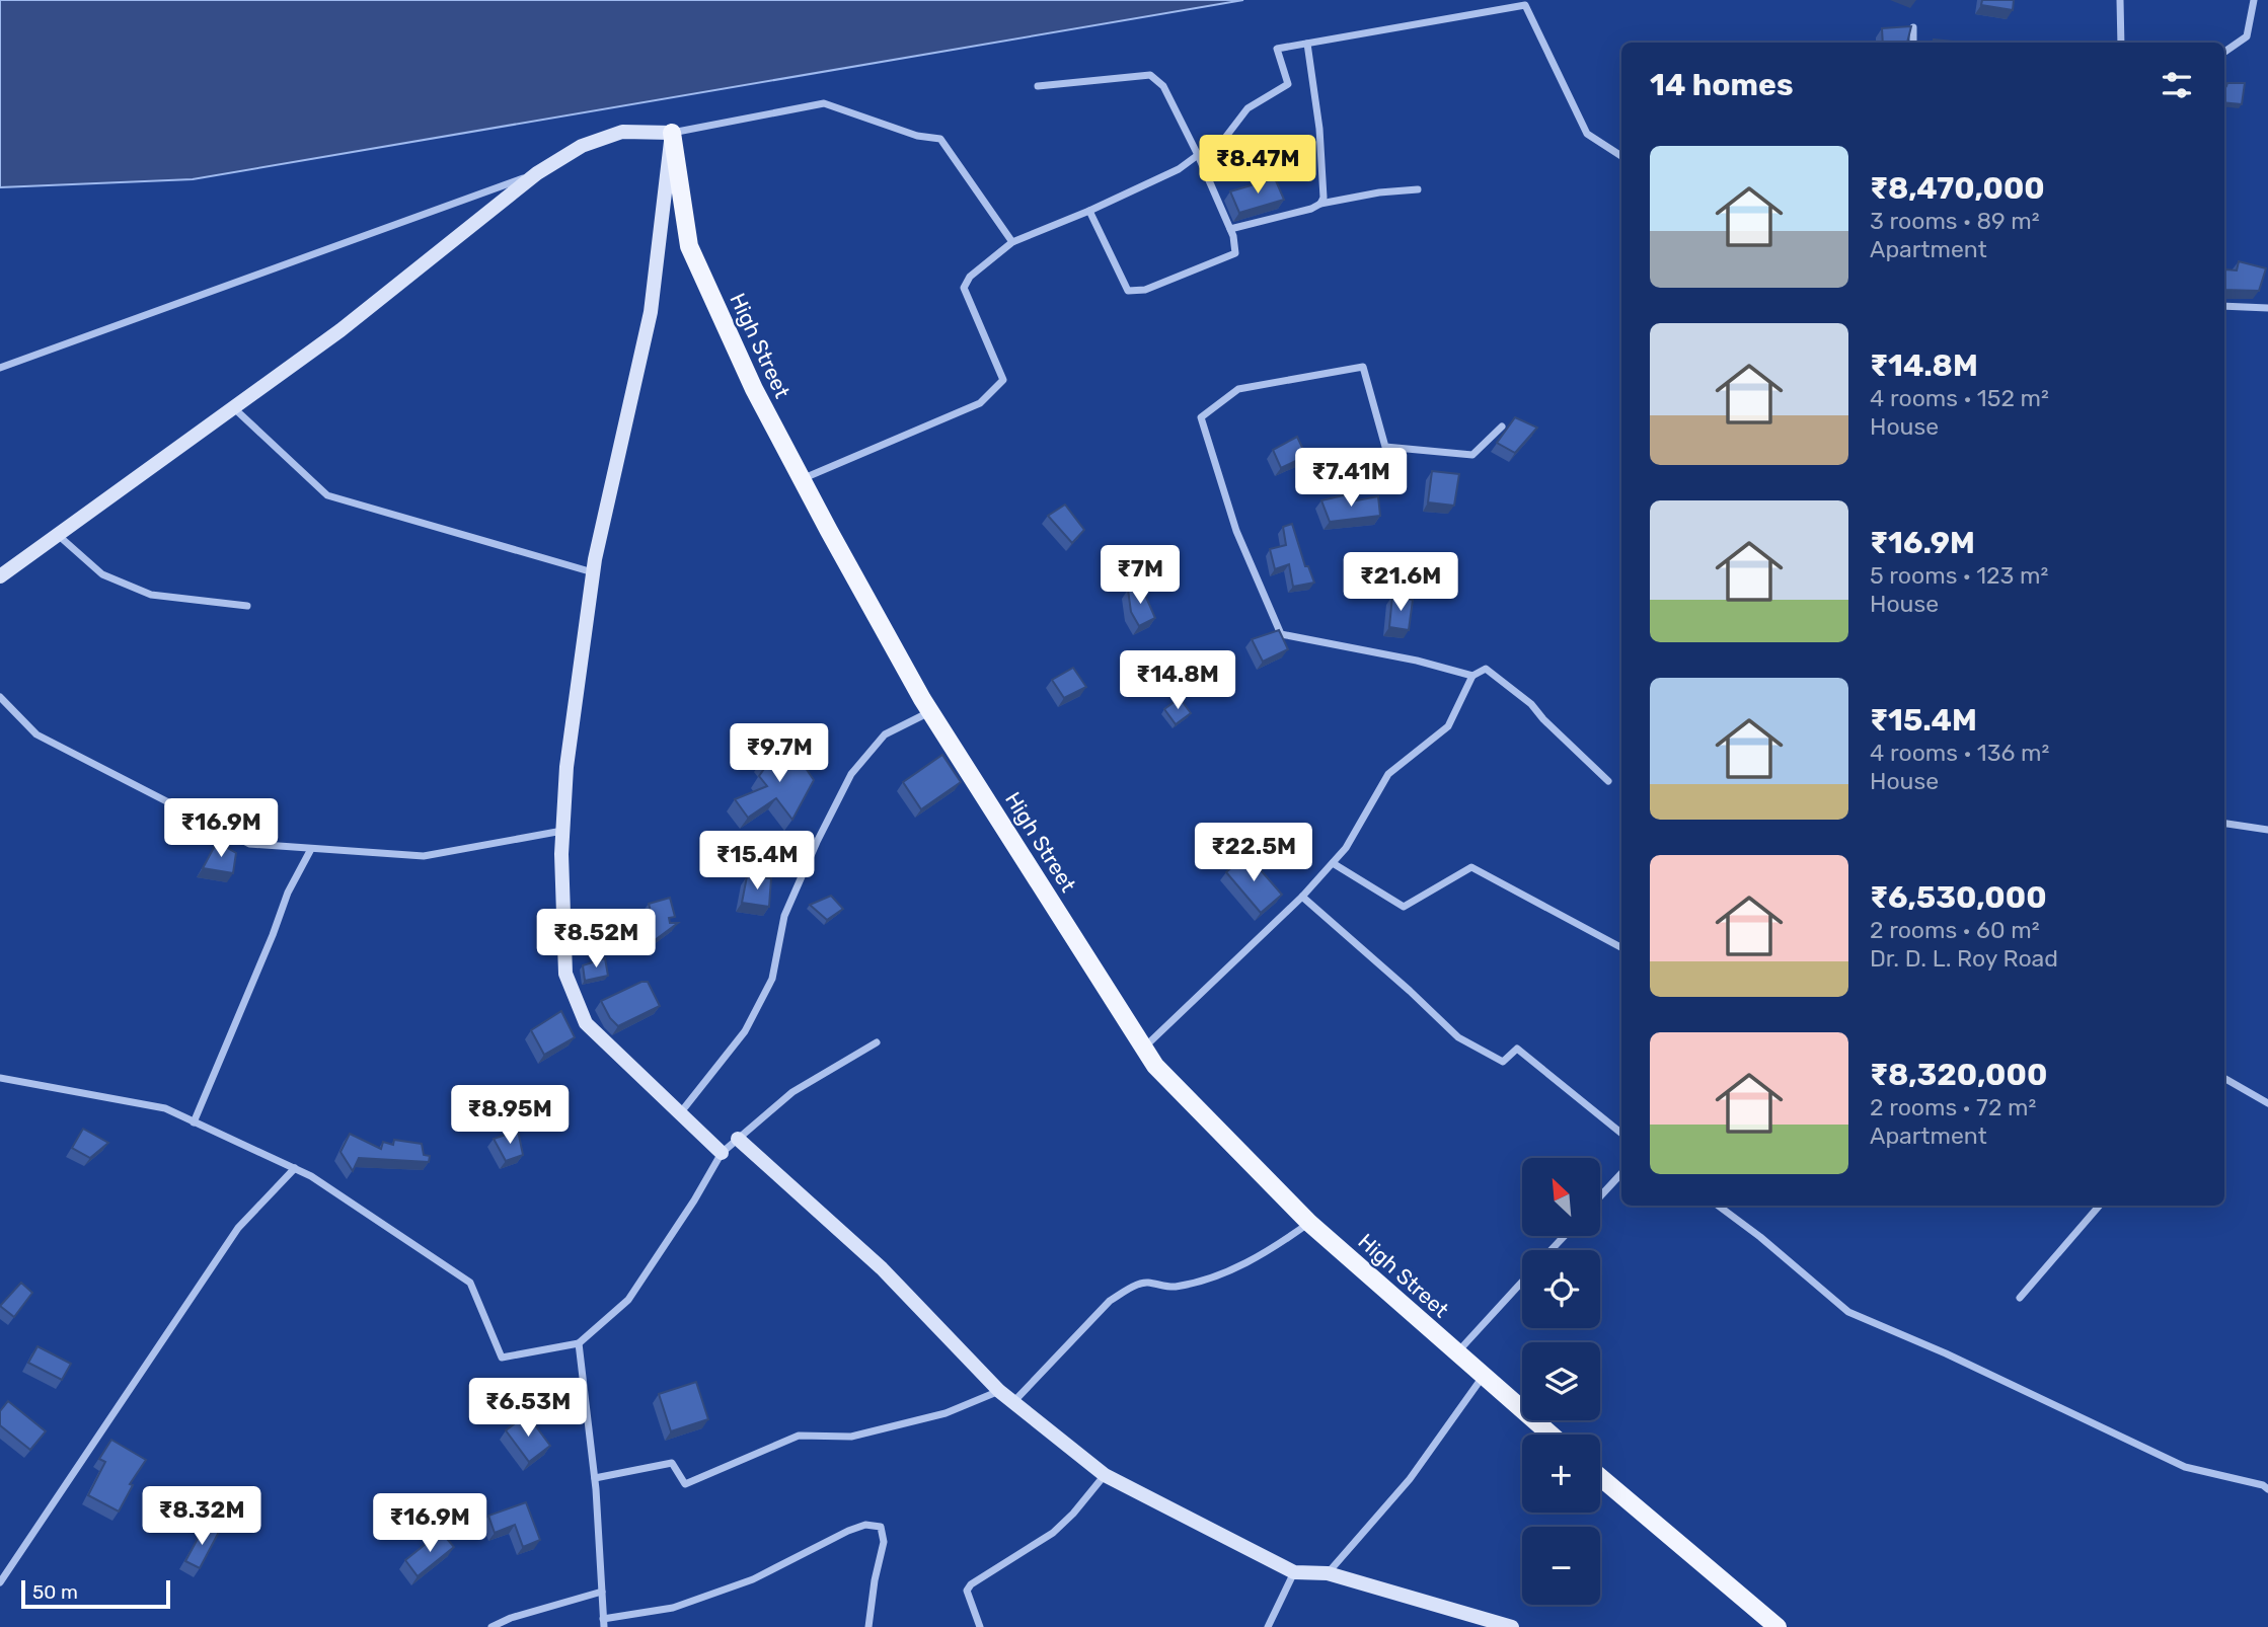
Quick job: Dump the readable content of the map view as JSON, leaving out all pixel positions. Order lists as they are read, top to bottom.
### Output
{
  "streets": {
    "main road": ["High Street"]
  },
  "scale_bar": "50 m",
  "north": "top left",
  "page": {
    "heading": "14 homes",
    "list": [
      {
        "name": "₹8,470,000",
        "note": "3 rooms · 89 m² · Apartment"
      },
      {
        "name": "₹14.8M",
        "note": "4 rooms · 152 m² · House"
      },
      {
        "name": "₹16.9M",
        "note": "5 rooms · 123 m² · House"
      },
      {
        "name": "₹15.4M",
        "note": "4 rooms · 136 m² · House"
      },
      {
        "name": "₹6,530,000",
        "note": "2 rooms · 60 m² · Dr. D. L. Roy Road"
      },
      {
        "name": "₹8,320,000",
        "note": "2 rooms · 72 m² · Apartment"
      }
    ],
    "price": [
      "₹8.47M",
      "₹7.41M",
      "₹7M",
      "₹21.6M",
      "₹14.8M",
      "₹9.7M",
      "₹16.9M",
      "₹22.5M",
      "₹15.4M",
      "₹8.52M",
      "₹8.95M",
      "₹6.53M",
      "₹8.32M",
      "₹16.9M"
    ],
    "map_buttons": ["+", "−"],
    "scale": "50 m"
  }
}
